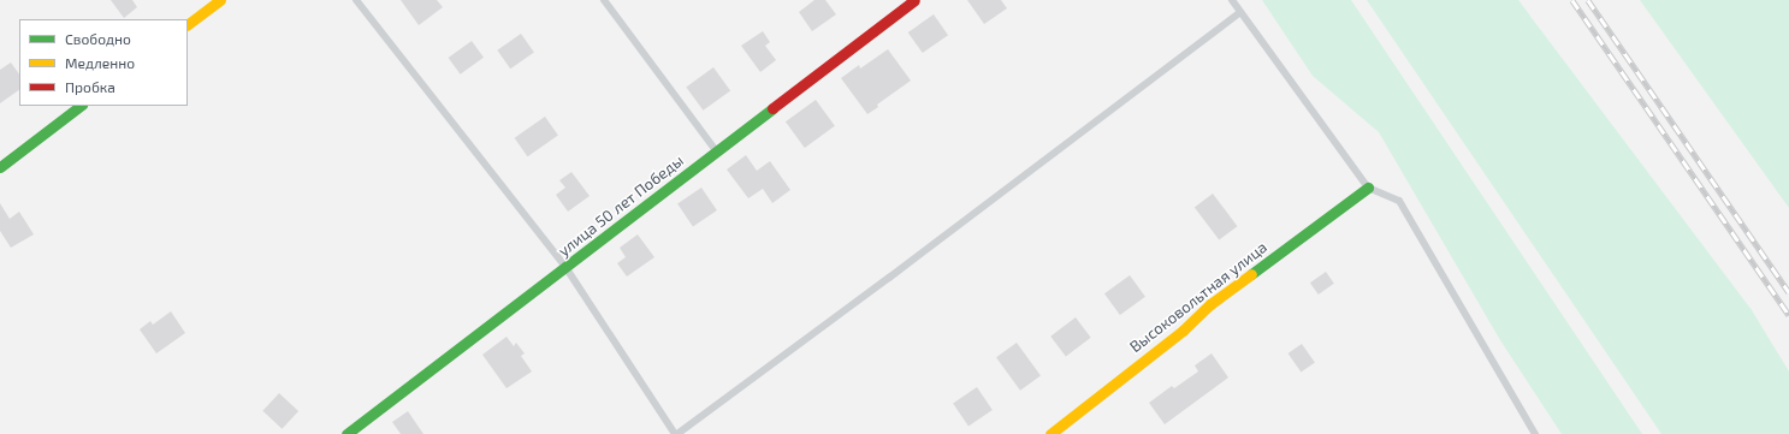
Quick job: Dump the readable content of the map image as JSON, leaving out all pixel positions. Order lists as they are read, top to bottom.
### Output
{
  "streets": {
    "street": ["улица 50 лет Победы", "Высоковольтная улица"]
  },
  "legend": ["Свободно", "Медленно", "Пробка"]
}
